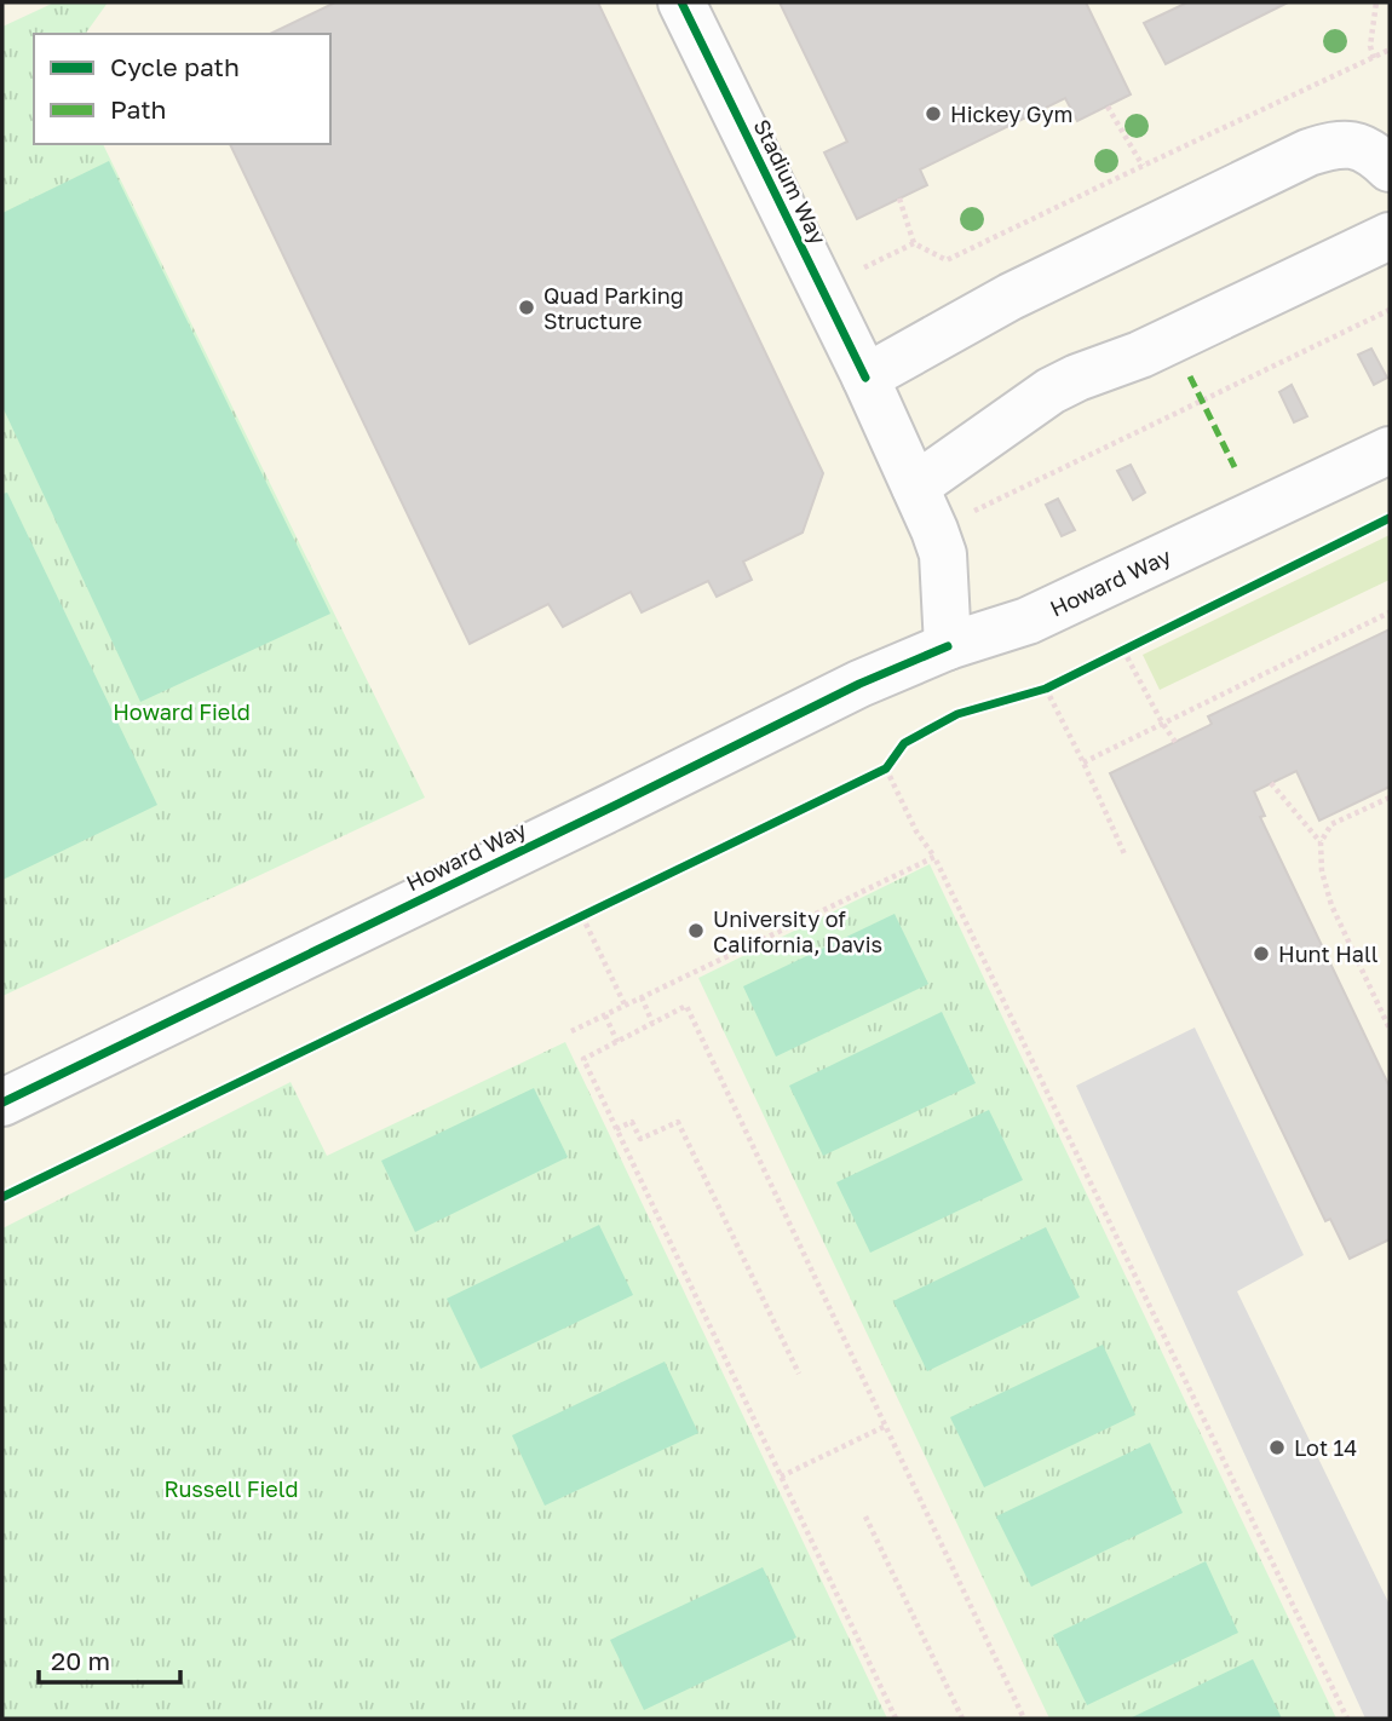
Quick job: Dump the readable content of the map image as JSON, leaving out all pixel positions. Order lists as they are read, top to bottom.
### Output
{
  "streets": {
    "street": ["Stadium Way", "Howard Way"]
  },
  "crossings": [
    ["Stadium Way", "Howard Way"]
  ],
  "parks": ["Howard Field", "Russell Field"],
  "places": [
    "Hickey Gym",
    "Quad Parking Structure",
    "University of California, Davis",
    "Hunt Hall",
    "Lot 14"
  ],
  "legend": ["Cycle path", "Path"],
  "scale_bar": "20 m"
}
